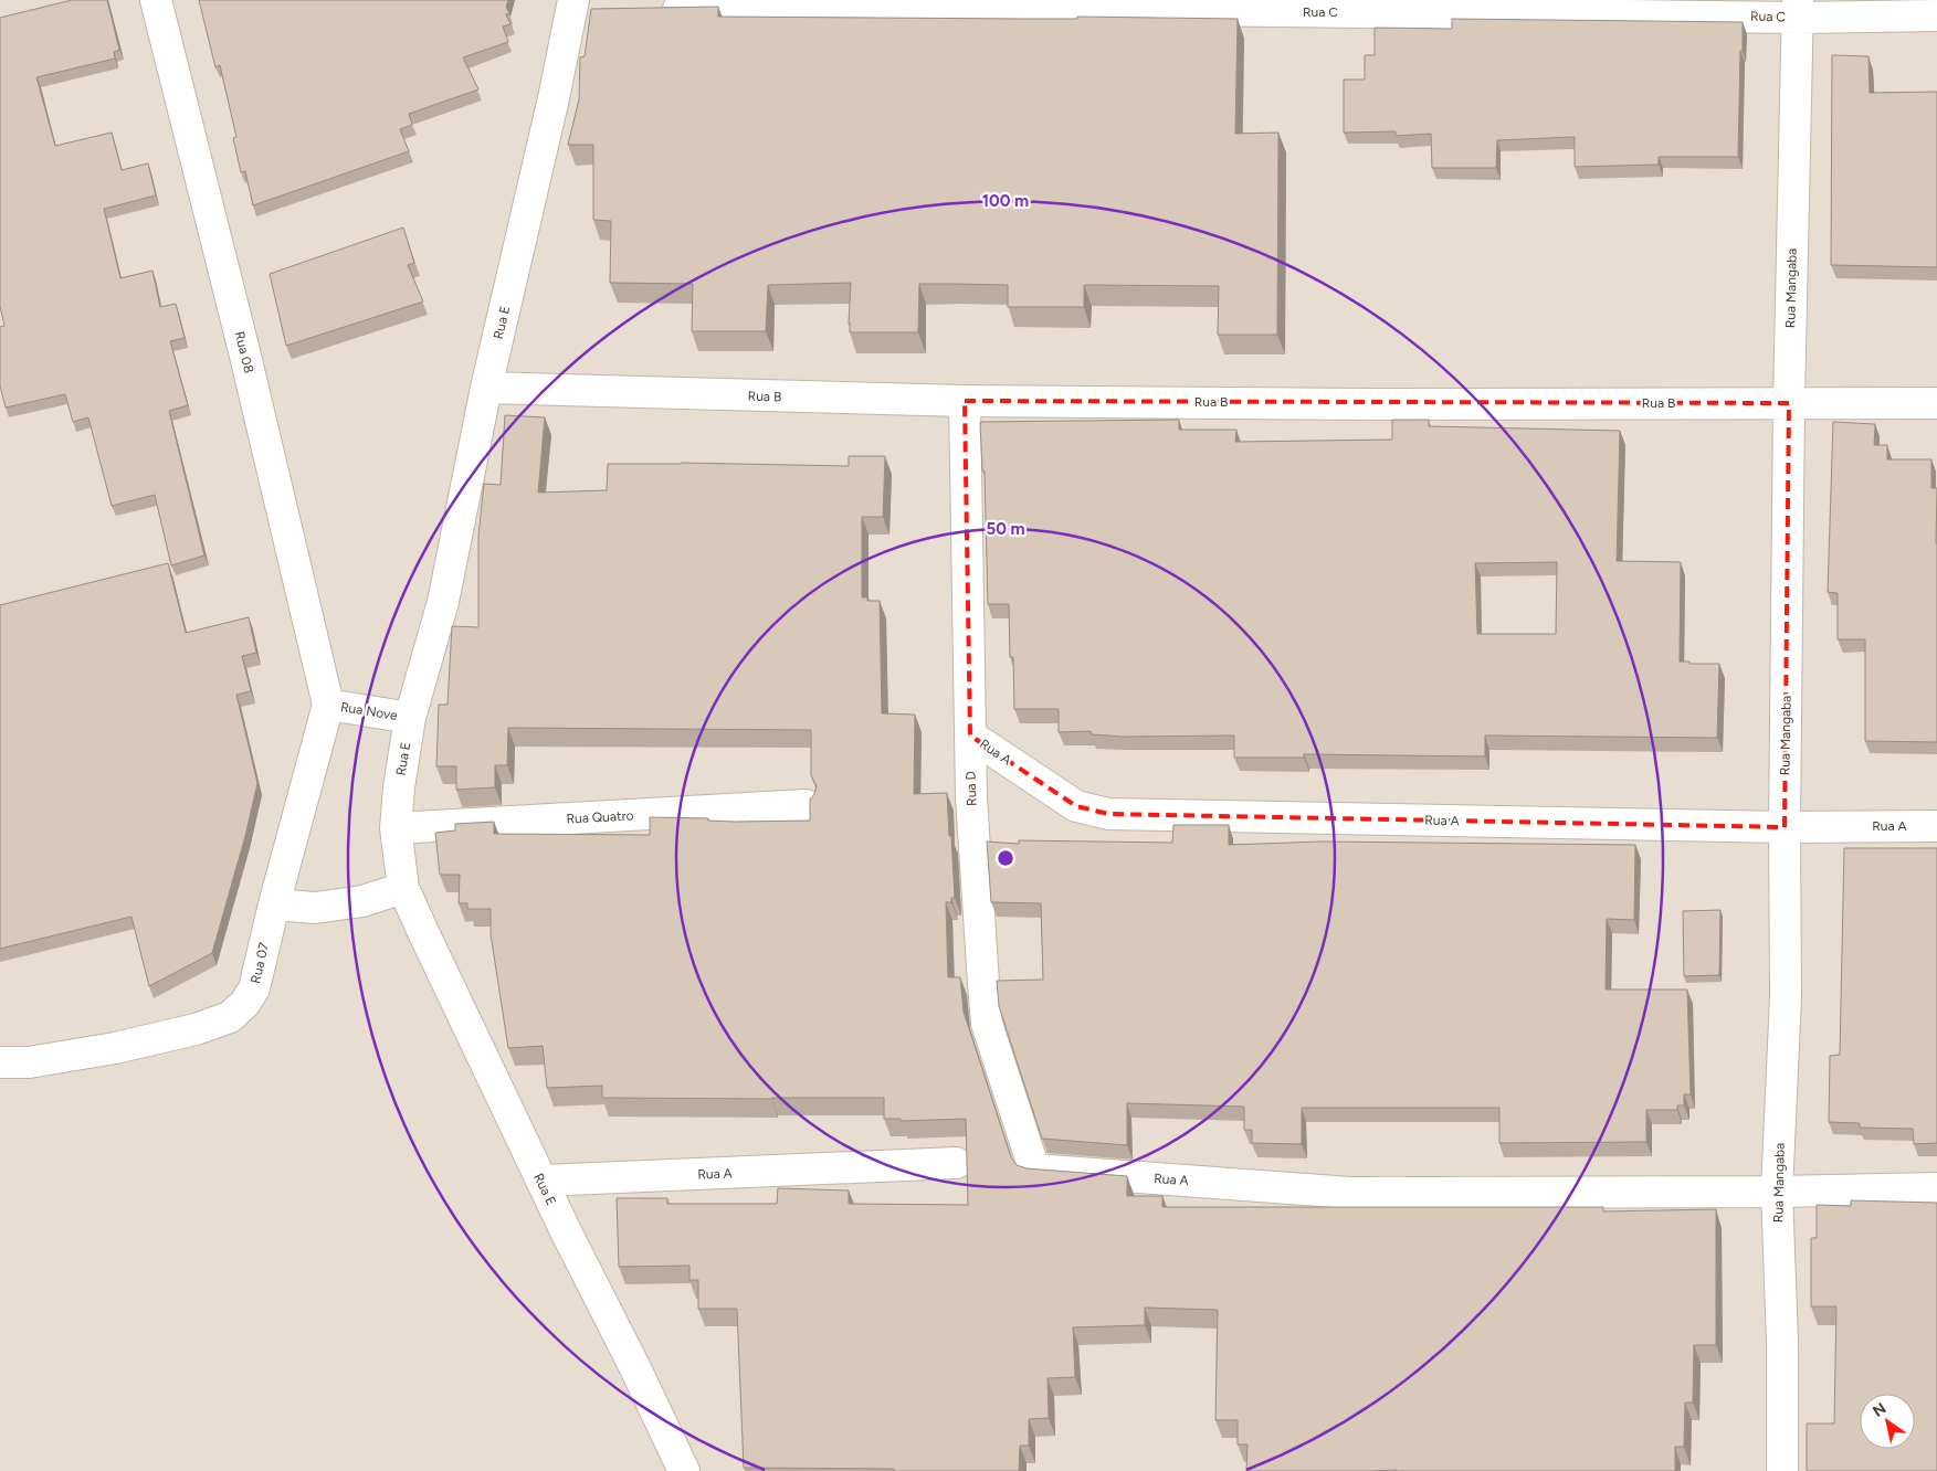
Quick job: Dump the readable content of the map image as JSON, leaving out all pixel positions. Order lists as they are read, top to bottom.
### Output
{
  "streets": {
    "street": [
      "Rua C",
      "Rua Mangaba",
      "Rua E",
      "Rua 08",
      "Rua B",
      "Rua Nove",
      "Rua A",
      "Rua D",
      "Rua Quatro",
      "Rua 07"
    ]
  },
  "crossings": [
    ["Rua C", "Rua Mangaba"],
    ["Rua Mangaba", "Rua B"],
    ["Rua Mangaba", "Rua A"],
    ["Rua E", "Rua B"],
    ["Rua E", "Rua Nove"],
    ["Rua E", "Rua A"],
    ["Rua E", "Rua Quatro"],
    ["Rua 08", "Rua Nove"],
    ["Rua 08", "Rua 07"],
    ["Rua B", "Rua D"],
    ["Rua Nove", "Rua 07"],
    ["Rua A", "Rua D"]
  ],
  "north": "top left",
  "rings": ["100 m", "50 m"]
}
